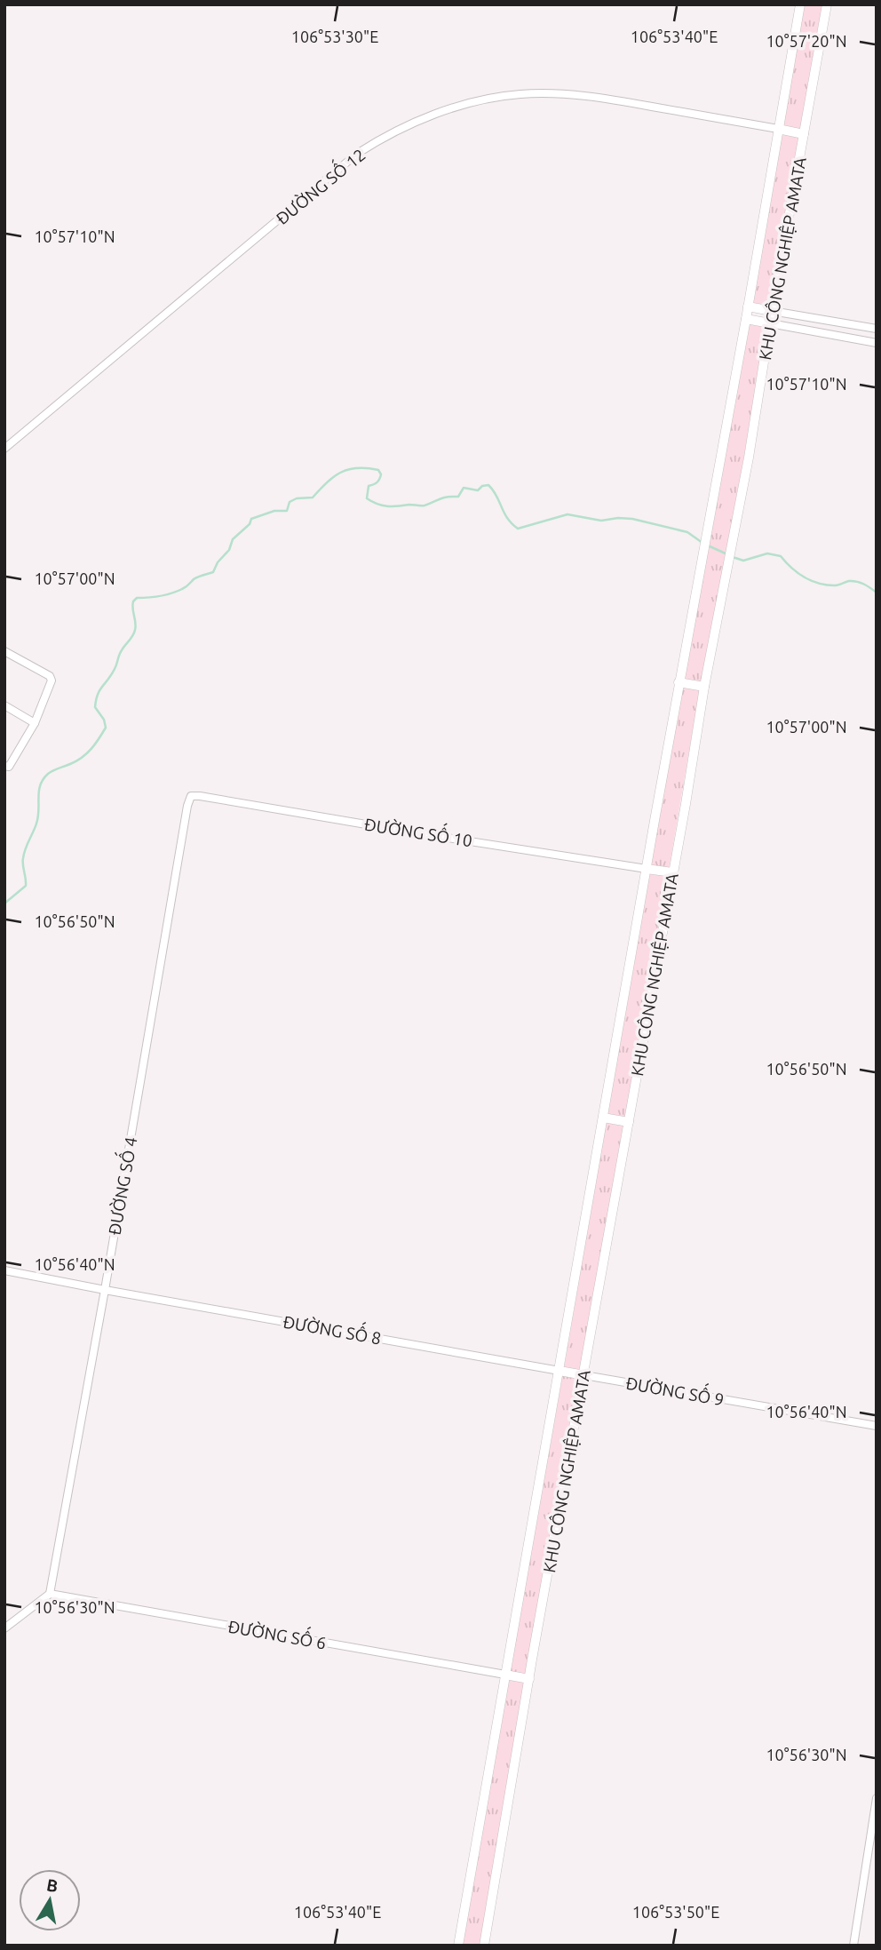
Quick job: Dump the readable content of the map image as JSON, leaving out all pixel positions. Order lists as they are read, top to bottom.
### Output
{
  "streets": {
    "street": [
      "ĐƯỜNG SỐ 12",
      "KHU CÔNG NGHIỆP AMATA",
      "ĐƯỜNG SỐ 10",
      "ĐƯỜNG SỐ 4",
      "ĐƯỜNG SỐ 8",
      "ĐƯỜNG SỐ 9",
      "ĐƯỜNG SỐ 6"
    ]
  },
  "crossings": [
    ["ĐƯỜNG SỐ 12", "KHU CÔNG NGHIỆP AMATA"],
    ["KHU CÔNG NGHIỆP AMATA", "ĐƯỜNG SỐ 10"],
    ["KHU CÔNG NGHIỆP AMATA", "ĐƯỜNG SỐ 8"],
    ["KHU CÔNG NGHIỆP AMATA", "ĐƯỜNG SỐ 9"],
    ["KHU CÔNG NGHIỆP AMATA", "ĐƯỜNG SỐ 6"],
    ["ĐƯỜNG SỐ 10", "ĐƯỜNG SỐ 4"],
    ["ĐƯỜNG SỐ 4", "ĐƯỜNG SỐ 8"],
    ["ĐƯỜNG SỐ 4", "ĐƯỜNG SỐ 6"]
  ],
  "north": "top",
  "coordinates": [
    "106°53'30\"E",
    "106°53'40\"E",
    "10°57'20\"N",
    "10°57'10\"N",
    "10°57'00\"N",
    "10°56'50\"N",
    "10°56'40\"N",
    "10°56'30\"N",
    "106°53'50\"E"
  ]
}
